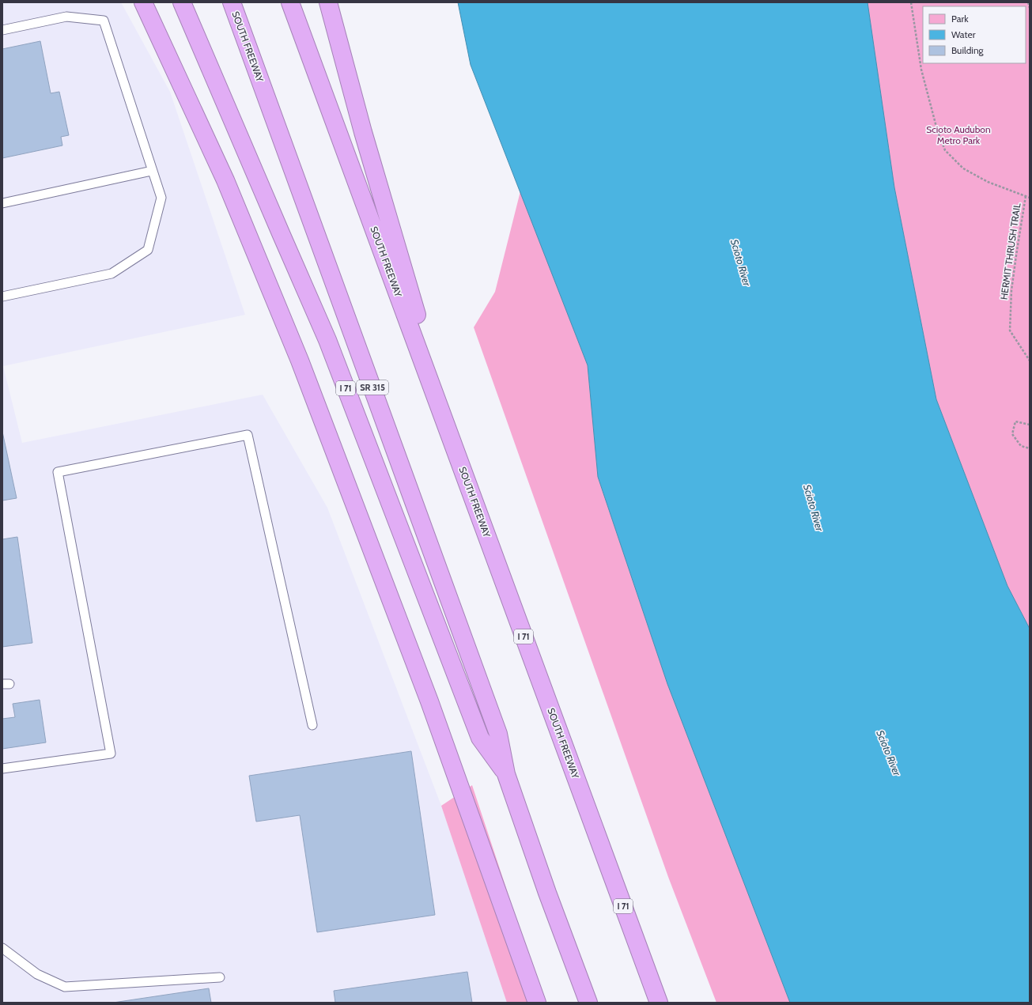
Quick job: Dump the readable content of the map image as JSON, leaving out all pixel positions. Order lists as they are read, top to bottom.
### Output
{
  "streets": {
    "highway": ["SOUTH FREEWAY", "SR 315", "I 71"],
    "path": ["HERMIT THRUSH TRAIL"]
  },
  "crossings": [
    ["SOUTH FREEWAY", "I 71"]
  ],
  "water": ["Scioto River"],
  "parks": ["Scioto Audubon Metro Park"],
  "legend": ["Park", "Water", "Building"]
}
